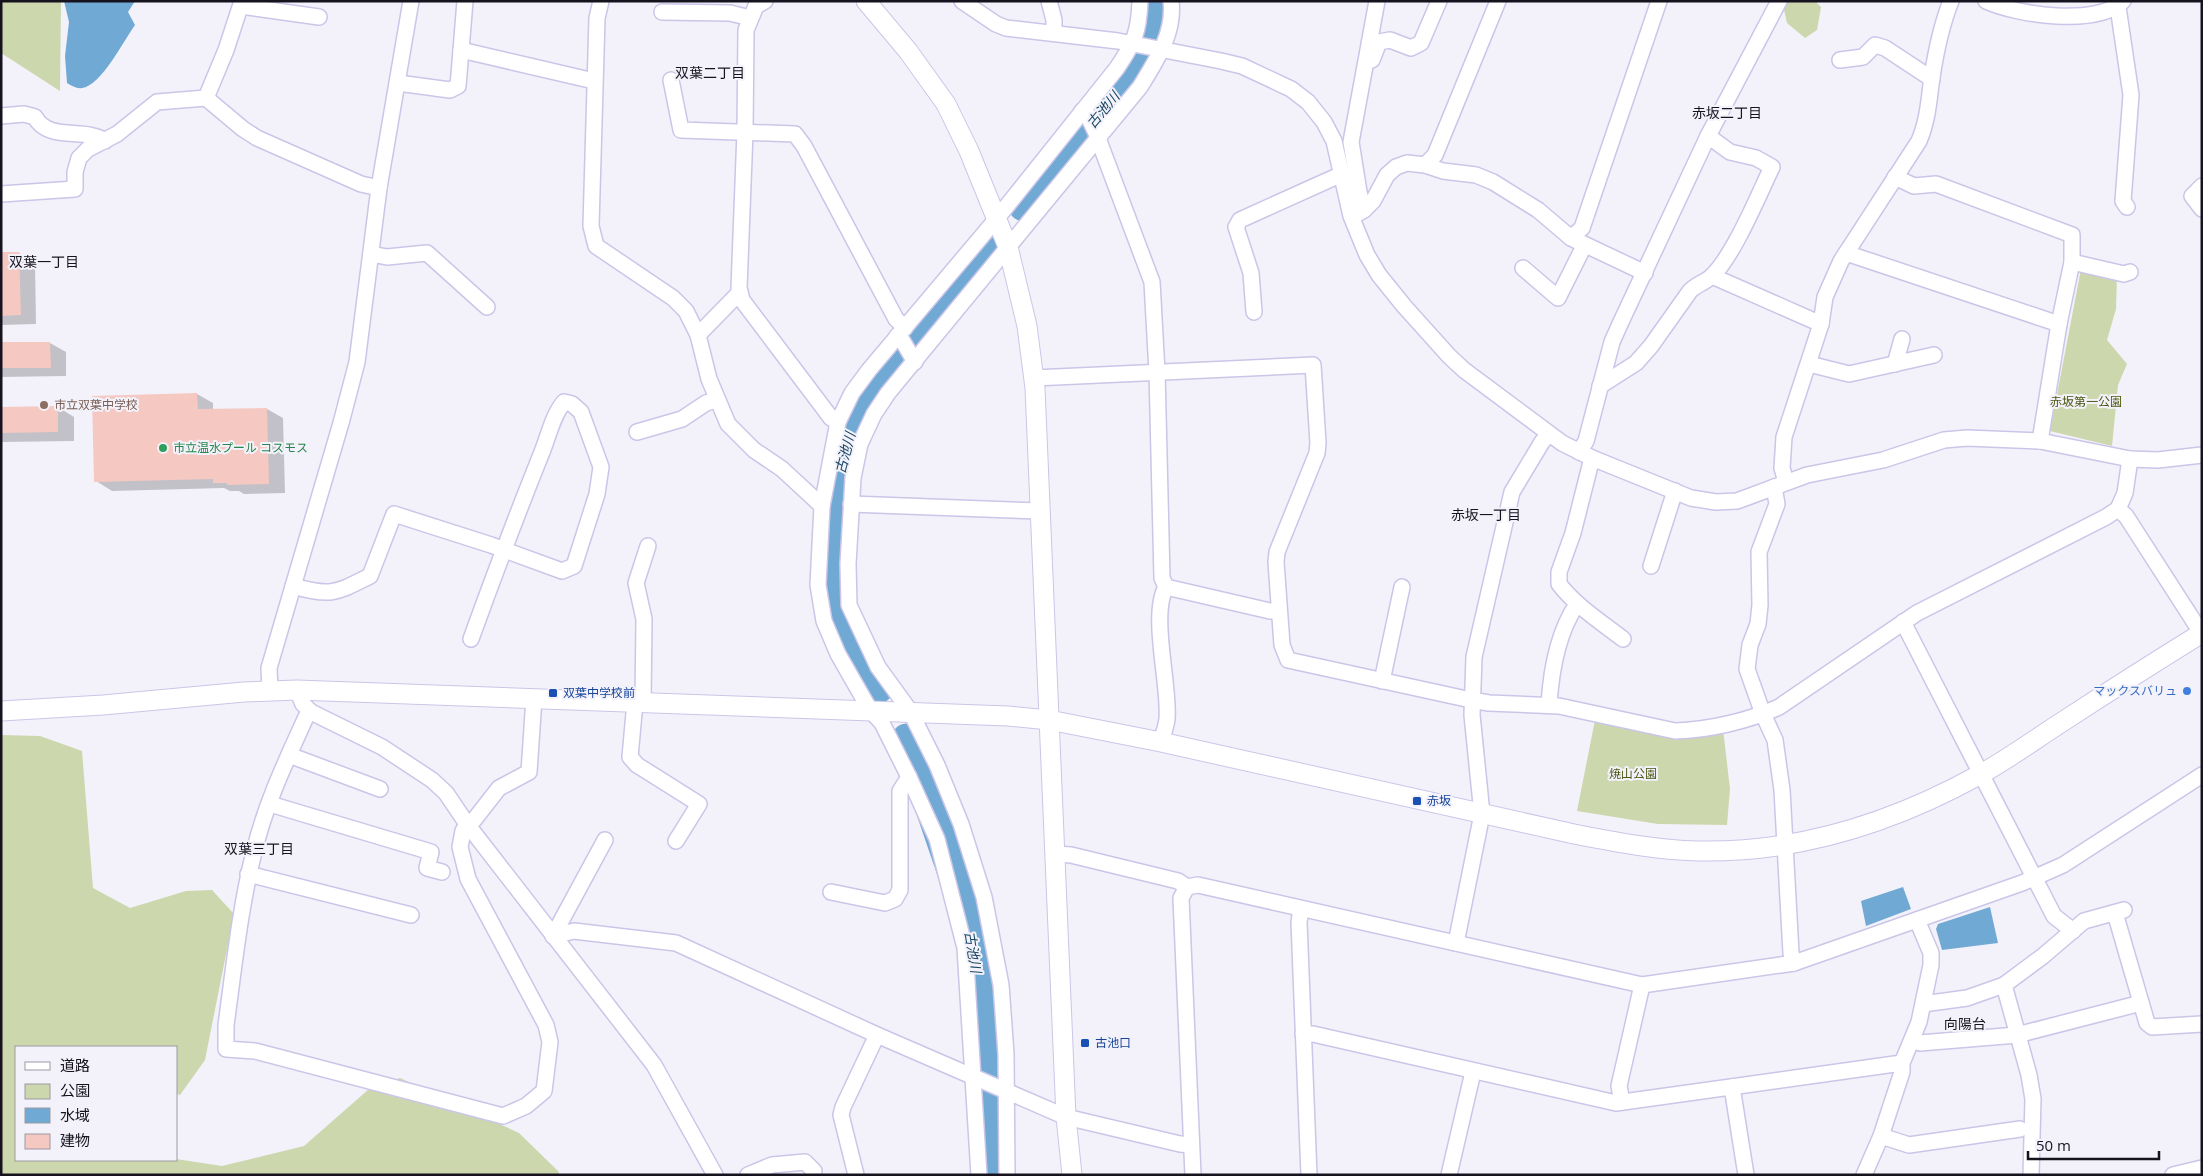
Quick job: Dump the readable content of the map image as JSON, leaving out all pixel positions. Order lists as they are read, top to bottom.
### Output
{
  "districts": [
    "双葉二丁目",
    "赤坂二丁目",
    "双葉一丁目",
    "赤坂一丁目",
    "双葉三丁目",
    "向陽台"
  ],
  "water": ["古池川"],
  "parks": ["赤坂第一公園", "焼山公園"],
  "places": {
    "other": ["市立双葉中学校", "市立温水プール コスモス", "マックスバリュ"],
    "transit": ["双葉中学校前", "赤坂", "古池口"]
  },
  "legend": [
    "道路",
    "公園",
    "水域",
    "建物"
  ],
  "scale_bar": "50 m"
}
